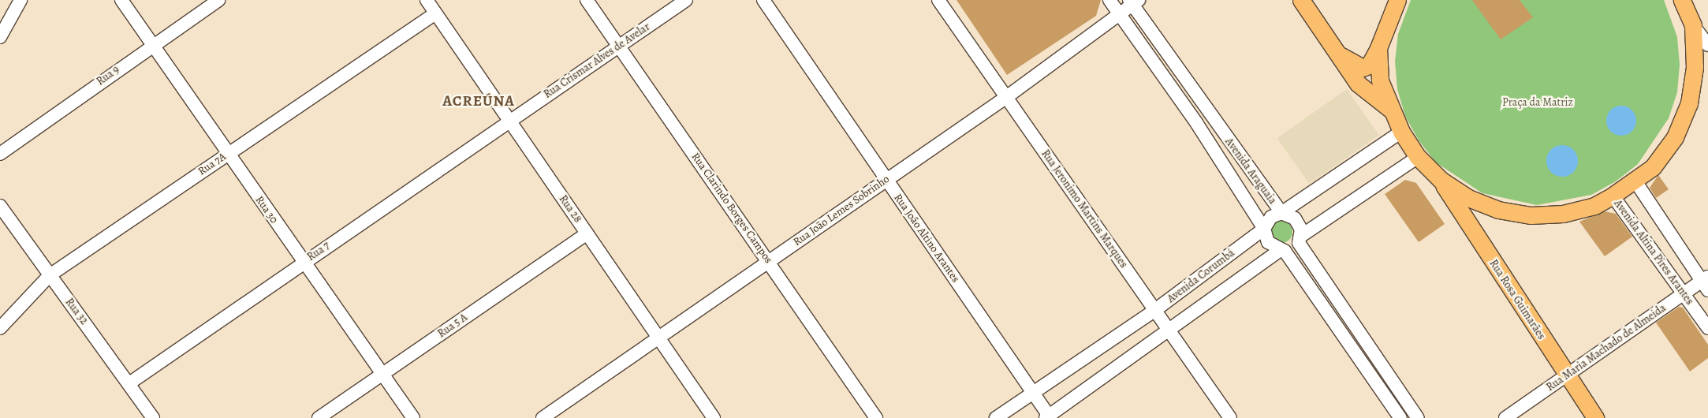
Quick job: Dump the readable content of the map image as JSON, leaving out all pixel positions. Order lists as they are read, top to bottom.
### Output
{
  "streets": {
    "main road": ["Rua Rosa Guimarães"],
    "street": [
      "Rua Crismar Alves de Avelar",
      "Rua 9",
      "Rua 7A",
      "Avenida Araguaia",
      "Rua Clarindo Borges Campos",
      "Rua 28",
      "Rua Jeronimo Martins Marques",
      "Rua 30",
      "Rua João Lemes Sobrinho",
      "Rua João Altino Arantes",
      "Rua 7",
      "Avenida Altina Pires Arantes",
      "Avenida Corumbá",
      "Rua 32",
      "Rua 5 A",
      "Rua Maria Machado de Almeida"
    ]
  },
  "crossings": [
    ["Rua Crismar Alves de Avelar", "Rua Clarindo Borges Campos"],
    ["Rua Crismar Alves de Avelar", "Rua 28"],
    ["Rua Crismar Alves de Avelar", "Rua 7"],
    ["Rua 9", "Rua 30"],
    ["Rua 7A", "Rua 28"],
    ["Rua 7A", "Rua 30"],
    ["Rua 7A", "Rua 32"],
    ["Avenida Araguaia", "Rua João Lemes Sobrinho"],
    ["Avenida Araguaia", "Avenida Corumbá"],
    ["Rua Clarindo Borges Campos", "Rua João Lemes Sobrinho"],
    ["Rua 28", "Rua João Lemes Sobrinho"],
    ["Rua 28", "Rua 7"],
    ["Rua 28", "Rua 5 A"],
    ["Rua Jeronimo Martins Marques", "Rua João Lemes Sobrinho"],
    ["Rua Jeronimo Martins Marques", "Avenida Corumbá"],
    ["Rua 30", "Rua 7"],
    ["Rua 30", "Rua 5 A"],
    ["Rua João Lemes Sobrinho", "Rua João Altino Arantes"],
    ["Rua João Altino Arantes", "Avenida Corumbá"],
    ["Rua 7", "Rua 32"],
    ["Avenida Altina Pires Arantes", "Rua Maria Machado de Almeida"],
    ["Rua Rosa Guimarães", "Rua Maria Machado de Almeida"]
  ],
  "districts": ["ACREÚNA"],
  "parks": ["Praça da Matriz"]
}
